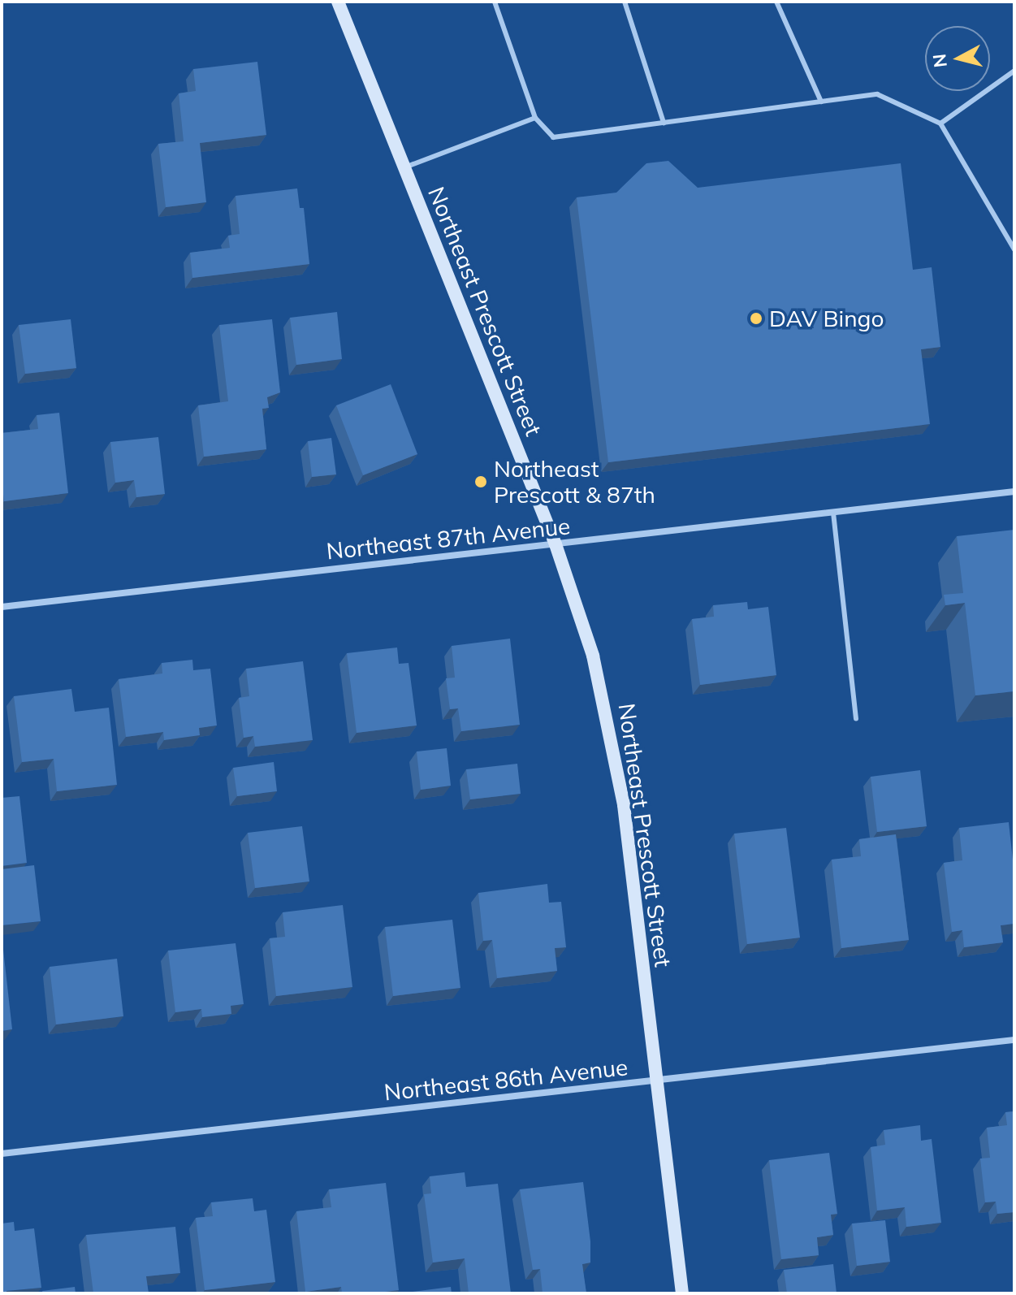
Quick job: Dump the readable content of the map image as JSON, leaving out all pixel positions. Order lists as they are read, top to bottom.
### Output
{
  "streets": {
    "street": ["Northeast Prescott Street", "Northeast 87th Avenue", "Northeast 86th Avenue"]
  },
  "crossings": [
    ["Northeast Prescott Street", "Northeast 87th Avenue"],
    ["Northeast Prescott Street", "Northeast 86th Avenue"]
  ],
  "places": ["DAV Bingo", "Northeast Prescott & 87th"],
  "north": "left"
}
